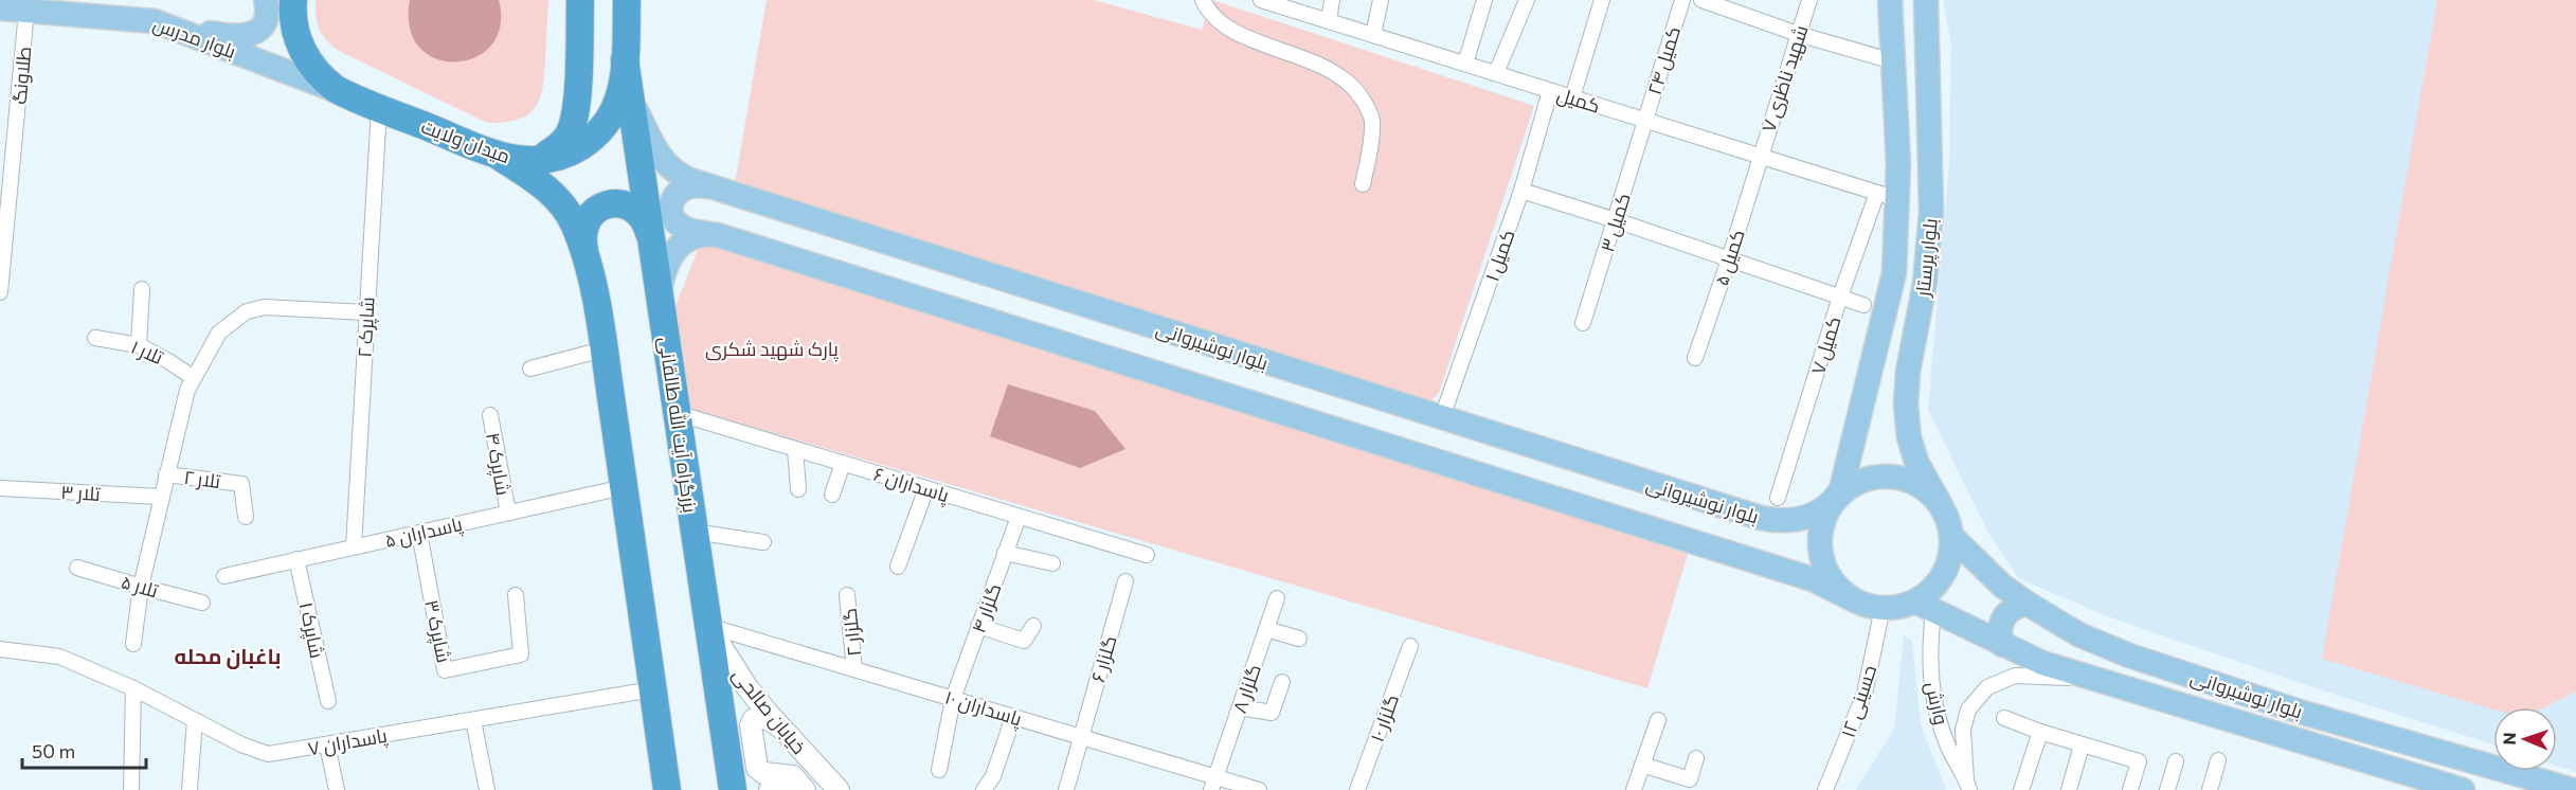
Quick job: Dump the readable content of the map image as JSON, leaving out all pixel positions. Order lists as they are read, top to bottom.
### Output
{
  "streets": {
    "highway": ["میدان ولایت", "بزرگراه آیت الله طالقانی"],
    "main road": [
      "بلوار مدرس",
      "بلوار پرستار",
      "بلوار نوشیروانی",
      "خیابان صالحی"
    ],
    "street": [
      "کمیل ۲۴",
      "طلاونگ",
      "شهید ناظری ۷",
      "کمیل",
      "کمیل ۳",
      "کمیل ۱",
      "کمیل ۵",
      "شاپرک ۲",
      "کمیل ۷",
      "تلار ۱",
      "شاپرک ۴",
      "تلار ۲",
      "پاسداران ۶",
      "تلار ۳",
      "پاسداران ۵",
      "تلار ۵",
      "گلزار ۴",
      "شاپرک ۱",
      "شاپرک ۳",
      "گلزار ۲",
      "گلزار ۶",
      "گلزار ۸",
      "حسینی ۱۲",
      "وارش",
      "پاسداران ١٠",
      "گلزار ۱۰",
      "پاسداران ۷"
    ]
  },
  "crossings": [
    ["بلوار مدرس", "طلاونگ"],
    ["بلوار مدرس", "میدان ولایت"],
    ["کمیل ۲۴", "کمیل"],
    ["کمیل ۲۴", "کمیل ۳"],
    ["شهید ناظری ۷", "کمیل"],
    ["شهید ناظری ۷", "کمیل ۵"],
    ["کمیل", "کمیل ۳"],
    ["کمیل", "کمیل ۱"],
    ["کمیل", "کمیل ۵"],
    ["کمیل", "بلوار پرستار"],
    ["کمیل", "کمیل ۷"],
    ["میدان ولایت", "شاپرک ۲"],
    ["میدان ولایت", "بزرگراه آیت الله طالقانی"],
    ["کمیل ۱", "بلوار نوشیروانی"],
    ["بلوار پرستار", "بلوار نوشیروانی"],
    ["بلوار پرستار", "کمیل ۷"],
    ["بلوار پرستار", "حسینی ۱۲"],
    ["بلوار پرستار", "وارش"],
    ["شاپرک ۲", "پاسداران ۵"],
    ["بلوار نوشیروانی", "بزرگراه آیت الله طالقانی"],
    ["بلوار نوشیروانی", "حسینی ۱۲"],
    ["بلوار نوشیروانی", "وارش"],
    ["بزرگراه آیت الله طالقانی", "پاسداران ۶"],
    ["بزرگراه آیت الله طالقانی", "پاسداران ١٠"],
    ["بزرگراه آیت الله طالقانی", "خیابان صالحی"],
    ["شاپرک ۴", "پاسداران ۵"],
    ["پاسداران ۶", "گلزار ۴"],
    ["پاسداران ۵", "شاپرک ۱"],
    ["پاسداران ۵", "شاپرک ۳"],
    ["گلزار ۴", "پاسداران ١٠"],
    ["گلزار ۲", "پاسداران ١٠"],
    ["گلزار ۶", "پاسداران ١٠"],
    ["گلزار ۸", "پاسداران ١٠"],
    ["حسینی ۱۲", "وارش"],
    ["پاسداران ١٠", "خیابان صالحی"]
  ],
  "districts": ["باغبان محله"],
  "parks": ["پارک شهید شکری"],
  "scale_bar": "50 m",
  "north": "left"
}
